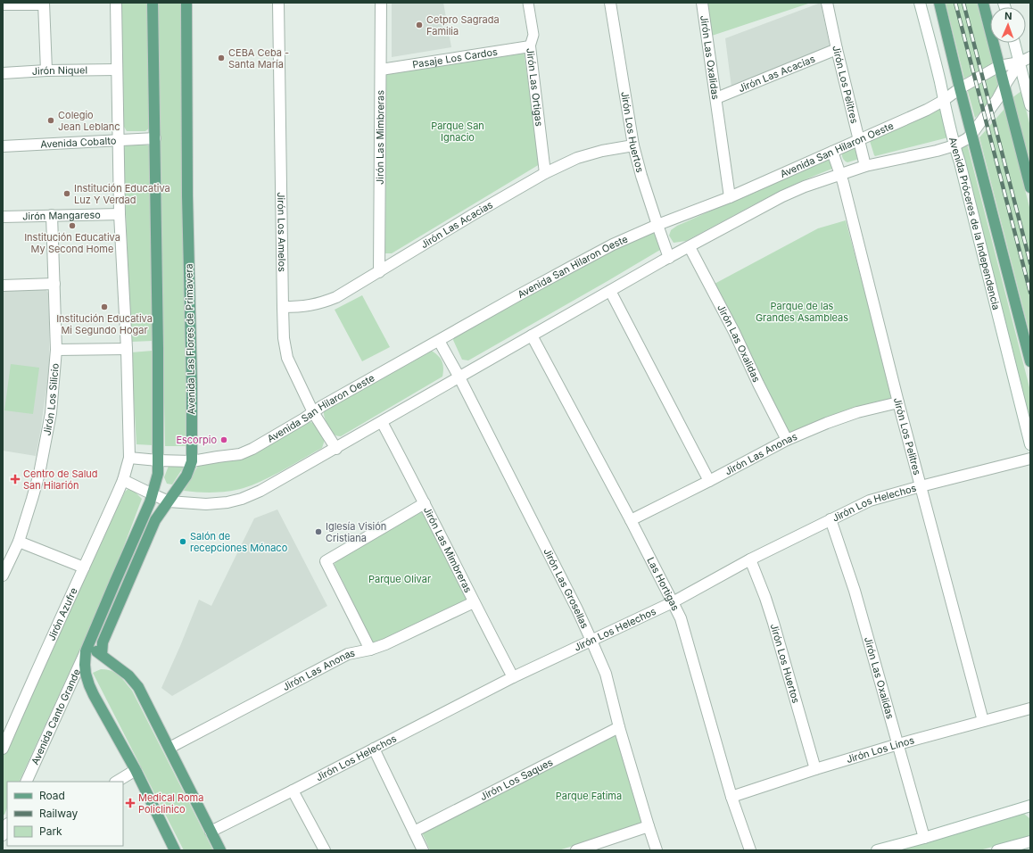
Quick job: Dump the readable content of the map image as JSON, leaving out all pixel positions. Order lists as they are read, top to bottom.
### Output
{
  "streets": {
    "main road": ["Avenida Próceres de la Independencia", "Avenida Las Flores de Primavera"],
    "street": [
      "Jirón Las Oxalidas",
      "Pasaje Los Cardos",
      "Jirón Niquel",
      "Jirón Las Acacias",
      "Jirón Los Pelitres",
      "Jirón Las Ortigas",
      "Jirón Los Huertos",
      "Jirón Las Mimbreras",
      "Avenida Cobalto",
      "Avenida San Hilaron Oeste",
      "Jirón Mangareso",
      "Jirón Los Amelos",
      "Jirón Los Silicio",
      "Jirón Las Anonas",
      "Jirón Los Helechos",
      "Las Hortigas",
      "Jirón Las Grosellas",
      "Jirón Azufre",
      "Avenida Canto Grande",
      "Jirón Los Linos",
      "Jirón Los Saques"
    ]
  },
  "crossings": [
    ["Jirón Las Oxalidas", "Jirón Las Acacias"],
    ["Jirón Las Oxalidas", "Avenida San Hilaron Oeste"],
    ["Jirón Las Oxalidas", "Jirón Las Anonas"],
    ["Jirón Las Oxalidas", "Jirón Los Helechos"],
    ["Jirón Las Oxalidas", "Jirón Los Linos"],
    ["Pasaje Los Cardos", "Jirón Las Ortigas"],
    ["Pasaje Los Cardos", "Jirón Las Mimbreras"],
    ["Jirón Niquel", "Jirón Azufre"],
    ["Jirón Las Acacias", "Jirón Los Pelitres"],
    ["Jirón Las Acacias", "Jirón Las Ortigas"],
    ["Jirón Las Acacias", "Jirón Los Huertos"],
    ["Jirón Las Acacias", "Jirón Las Mimbreras"],
    ["Jirón Las Acacias", "Jirón Los Amelos"],
    ["Jirón Los Pelitres", "Avenida San Hilaron Oeste"],
    ["Jirón Los Pelitres", "Jirón Las Anonas"],
    ["Jirón Los Pelitres", "Jirón Los Helechos"],
    ["Jirón Los Pelitres", "Jirón Los Linos"],
    ["Jirón Los Huertos", "Avenida San Hilaron Oeste"],
    ["Jirón Los Huertos", "Jirón Los Helechos"],
    ["Jirón Los Huertos", "Jirón Los Linos"],
    ["Jirón Las Mimbreras", "Jirón Las Anonas"],
    ["Jirón Las Mimbreras", "Jirón Los Helechos"],
    ["Avenida Cobalto", "Jirón Azufre"],
    ["Avenida San Hilaron Oeste", "Avenida Próceres de la Independencia"],
    ["Avenida San Hilaron Oeste", "Jirón Los Amelos"],
    ["Avenida San Hilaron Oeste", "Avenida Las Flores de Primavera"],
    ["Avenida San Hilaron Oeste", "Jirón Las Grosellas"],
    ["Avenida San Hilaron Oeste", "Jirón Azufre"],
    ["Jirón Mangareso", "Jirón Los Silicio"],
    ["Jirón Mangareso", "Jirón Azufre"],
    ["Jirón Las Anonas", "Las Hortigas"],
    ["Jirón Los Helechos", "Las Hortigas"],
    ["Jirón Los Helechos", "Jirón Las Grosellas"],
    ["Las Hortigas", "Jirón Los Linos"],
    ["Jirón Las Grosellas", "Jirón Los Saques"]
  ],
  "parks": [
    "Parque San Ignacio",
    "Parque de las Grandes Asambleas",
    "Parque Olivar",
    "Parque Fatima"
  ],
  "places": {
    "other": [
      "Cetpro Sagrada Familia",
      "CEBA Ceba - Santa María",
      "Colegio Jean Leblanc",
      "Institución Educativa Luz Y Verdad",
      "Institución Educativa My Second Home",
      "Institución Educativa Mi Segundo Hogar",
      "Escorpio",
      "Iglesía Visión Cristiana",
      "Salón de recepciones Mónaco"
    ],
    "health": ["Centro de Salud San Hilarión", "Medical Roma Policlinico"]
  },
  "legend": ["Road", "Railway", "Park"],
  "north": "top"
}
